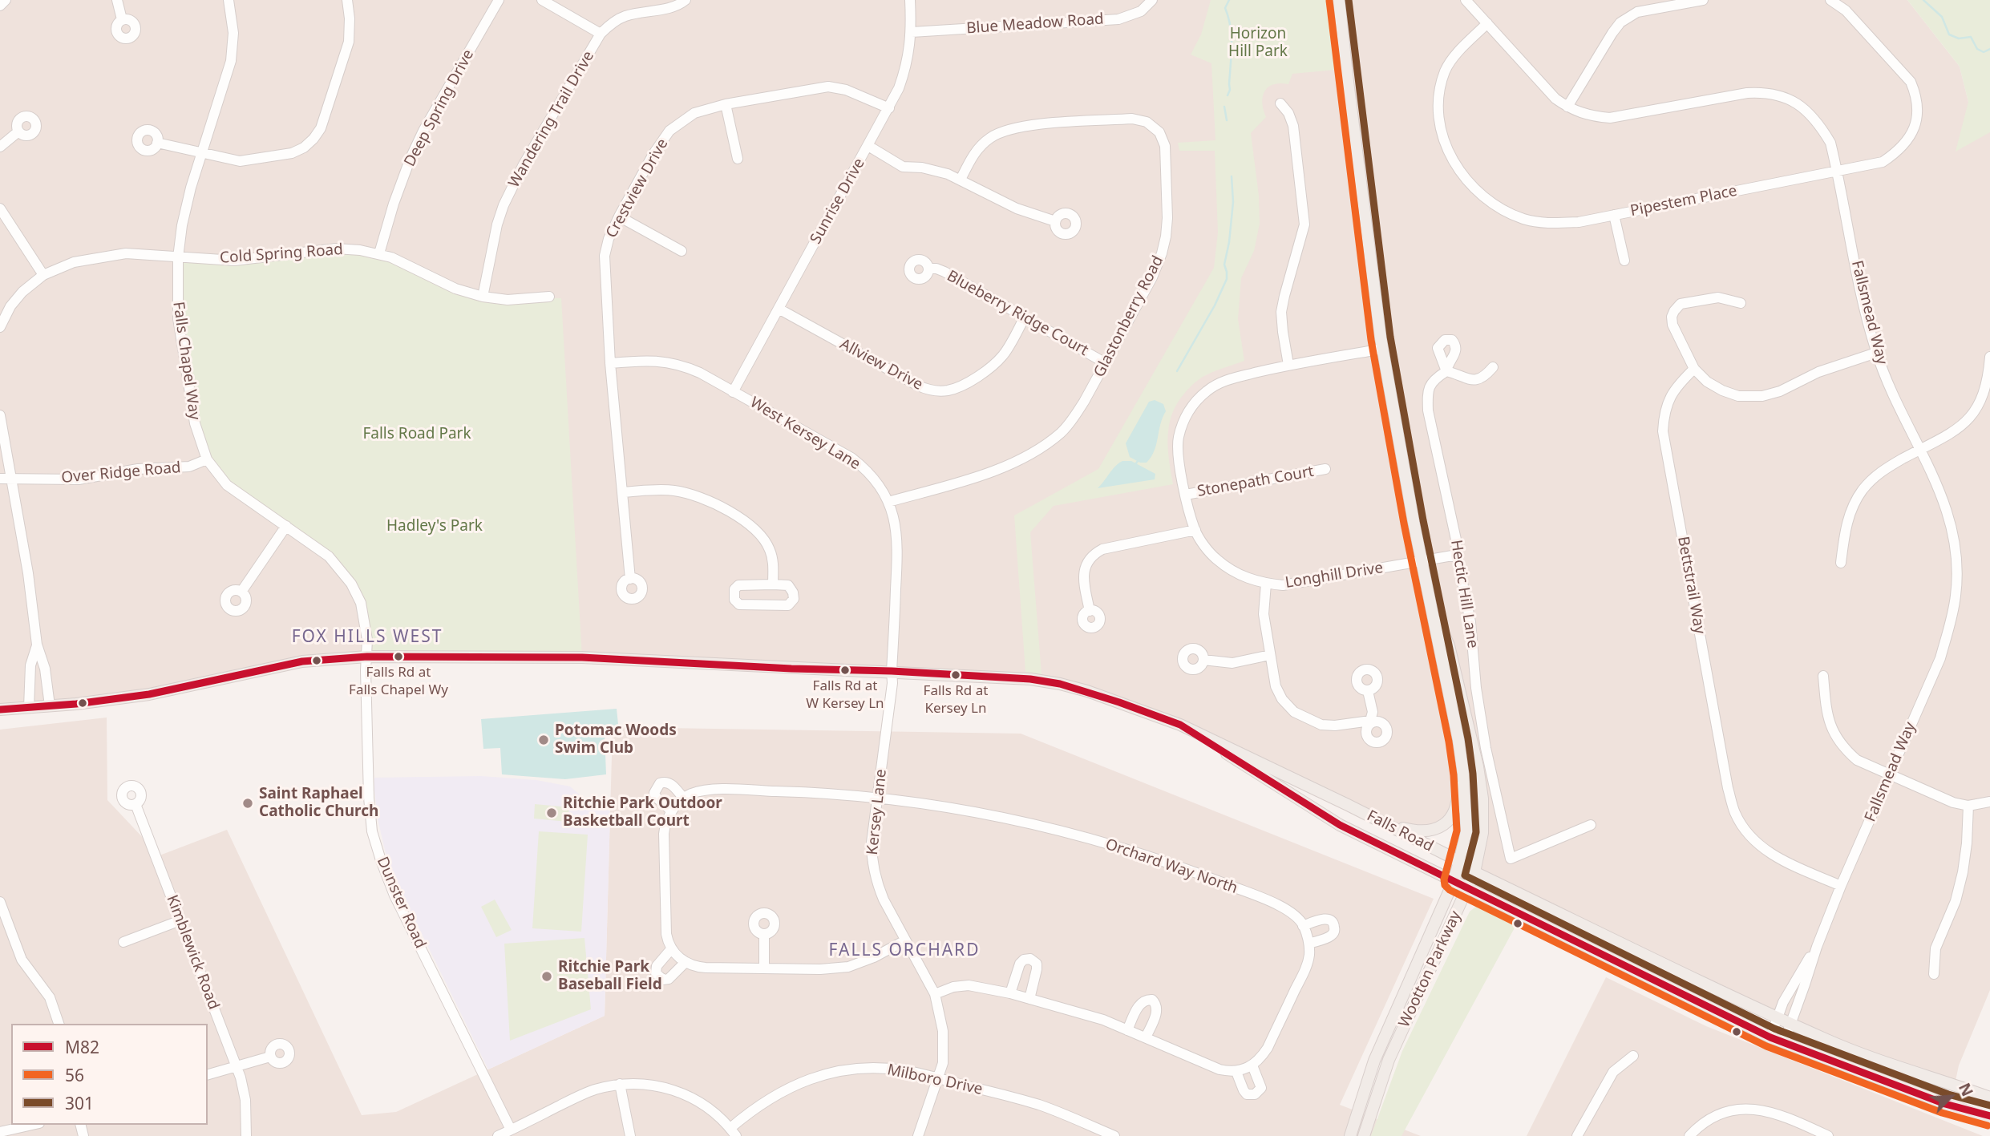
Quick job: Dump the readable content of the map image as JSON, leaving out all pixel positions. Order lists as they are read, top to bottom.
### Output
{
  "streets": {
    "main road": ["Falls Road", "Wootton Parkway"],
    "street": [
      "Blue Meadow Road",
      "Deep Spring Drive",
      "Wandering Trail Drive",
      "Crestview Drive",
      "Sunrise Drive",
      "Pipestem Place",
      "Cold Spring Road",
      "Fallsmead Way",
      "Blueberry Ridge Court",
      "Glastonberry Road",
      "Falls Chapel Way",
      "Allview Drive",
      "West Kersey Lane",
      "Over Ridge Road",
      "Stonepath Court",
      "Longhill Drive",
      "Bettstrail Way",
      "Hectic Hill Lane",
      "Kersey Lane",
      "Orchard Way North",
      "Dunster Road",
      "Kimblewick Road",
      "Milboro Drive"
    ]
  },
  "crossings": [
    ["Blue Meadow Road", "Sunrise Drive"],
    ["Deep Spring Drive", "Cold Spring Road"],
    ["Wandering Trail Drive", "Cold Spring Road"],
    ["Crestview Drive", "Sunrise Drive"],
    ["Crestview Drive", "West Kersey Lane"],
    ["Sunrise Drive", "Allview Drive"],
    ["Sunrise Drive", "West Kersey Lane"],
    ["Pipestem Place", "Fallsmead Way"],
    ["Cold Spring Road", "Falls Chapel Way"],
    ["Fallsmead Way", "Bettstrail Way"],
    ["Fallsmead Way", "Falls Road"],
    ["Blueberry Ridge Court", "Glastonberry Road"],
    ["Blueberry Ridge Court", "Allview Drive"],
    ["Glastonberry Road", "West Kersey Lane"],
    ["Falls Chapel Way", "Over Ridge Road"],
    ["Falls Chapel Way", "Falls Road"],
    ["Falls Chapel Way", "Dunster Road"],
    ["West Kersey Lane", "Kersey Lane"],
    ["West Kersey Lane", "Falls Road"],
    ["Stonepath Court", "Longhill Drive"],
    ["Longhill Drive", "Hectic Hill Lane"],
    ["Longhill Drive", "Wootton Parkway"],
    ["Kersey Lane", "Falls Road"],
    ["Kersey Lane", "Orchard Way North"],
    ["Kersey Lane", "Milboro Drive"],
    ["Falls Road", "Dunster Road"],
    ["Falls Road", "Wootton Parkway"]
  ],
  "districts": ["FOX HILLS WEST", "FALLS ORCHARD"],
  "parks": ["Horizon Hill Park", "Falls Road Park", "Hadley's Park"],
  "places": [
    "Falls Rd at Falls Chapel Wy",
    "Falls Rd at W Kersey Ln",
    "Falls Rd at Kersey Ln",
    "Potomac Woods Swim Club",
    "Saint Raphael Catholic Church",
    "Ritchie Park Outdoor Basketball Court",
    "Ritchie Park Baseball Field"
  ],
  "lines": ["transit line 301", "transit line 56", "transit line M82"],
  "legend": ["M82", "56", "301"],
  "north": "top right"
}
